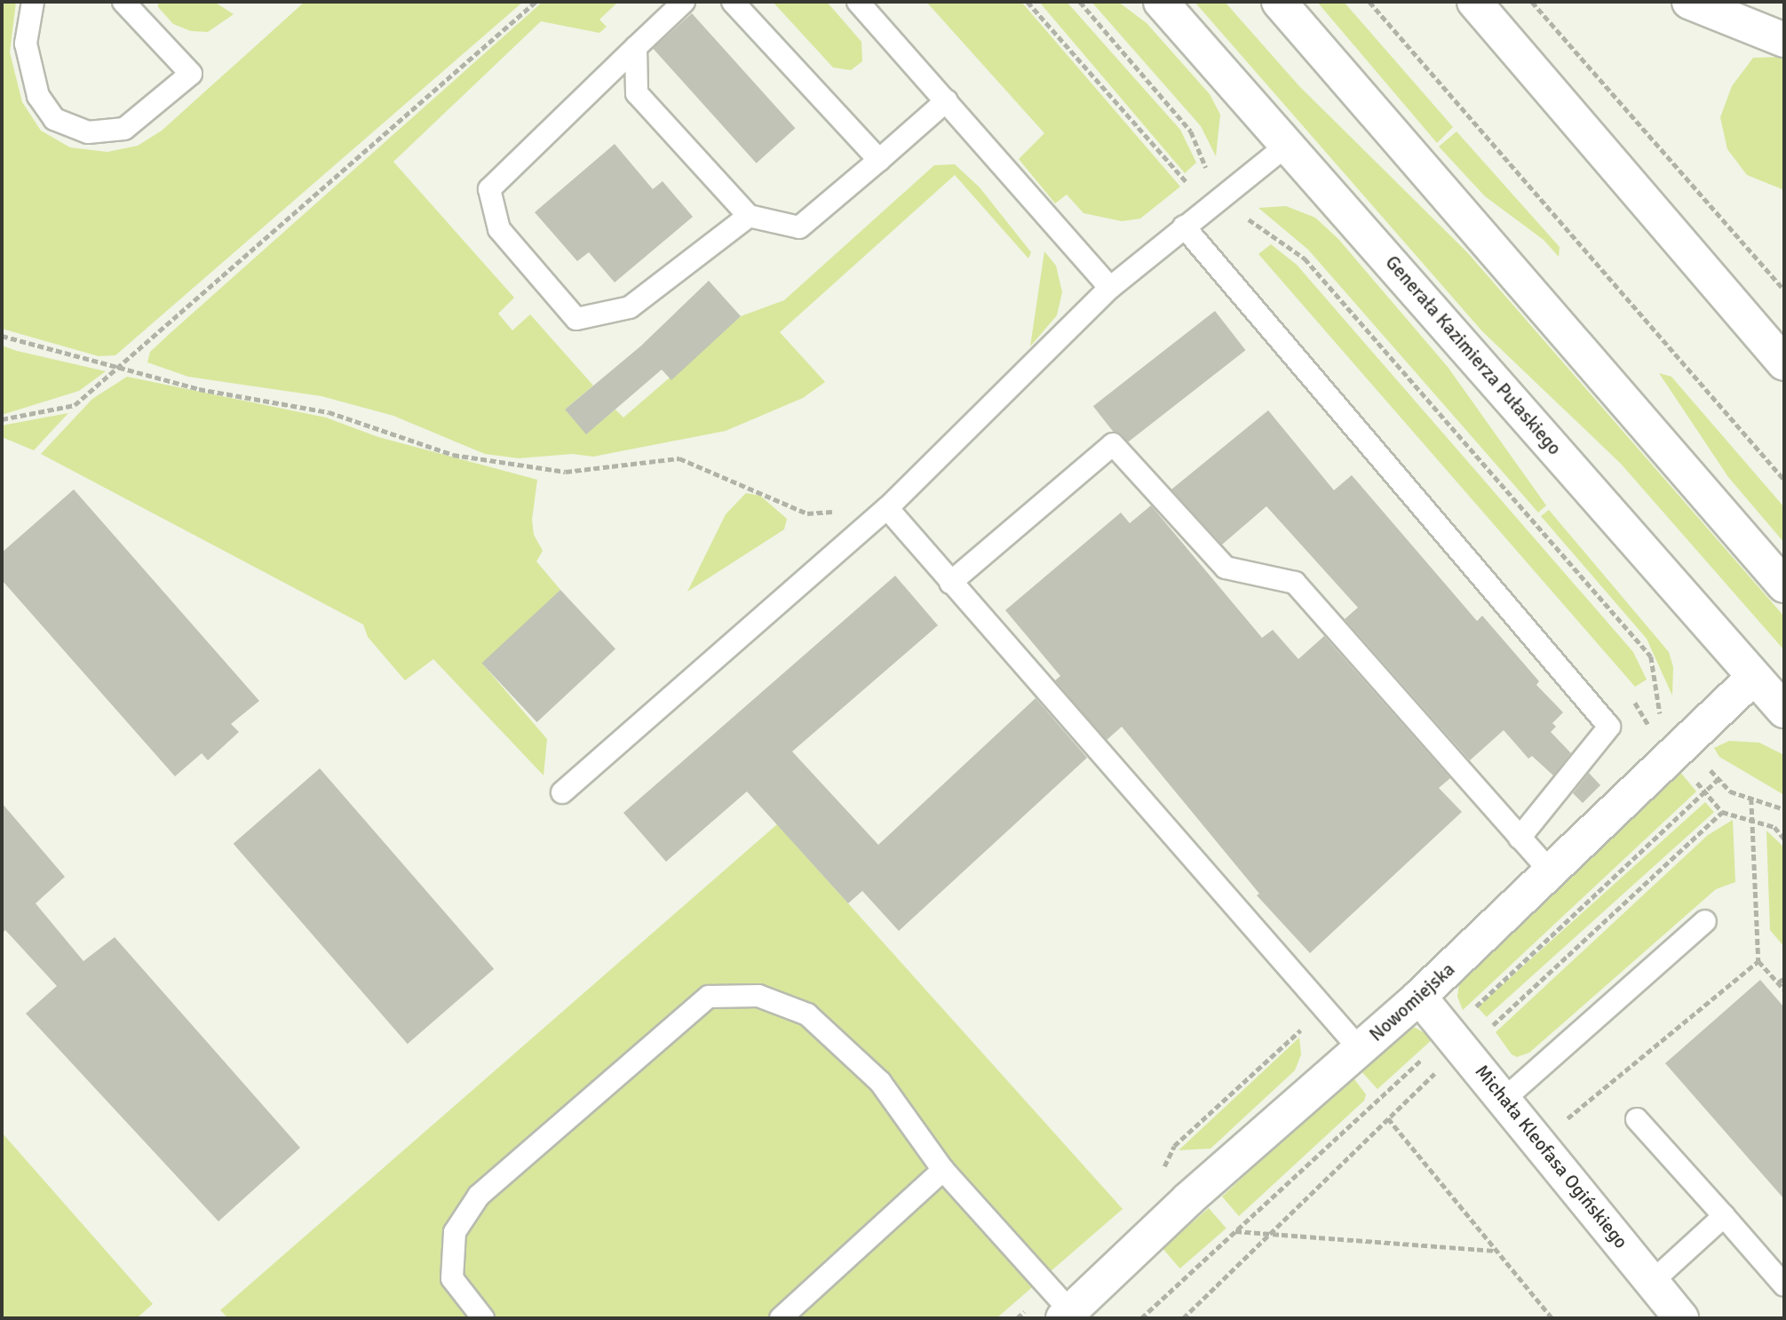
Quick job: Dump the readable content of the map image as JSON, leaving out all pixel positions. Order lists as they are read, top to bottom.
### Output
{
  "streets": {
    "street": ["Generała Kazimierza Pułaskiego", "Nowomiejska", "Michała Kleofasa Ogińskiego"]
  },
  "crossings": [
    ["Generała Kazimierza Pułaskiego", "Nowomiejska"],
    ["Nowomiejska", "Michała Kleofasa Ogińskiego"]
  ]
}
